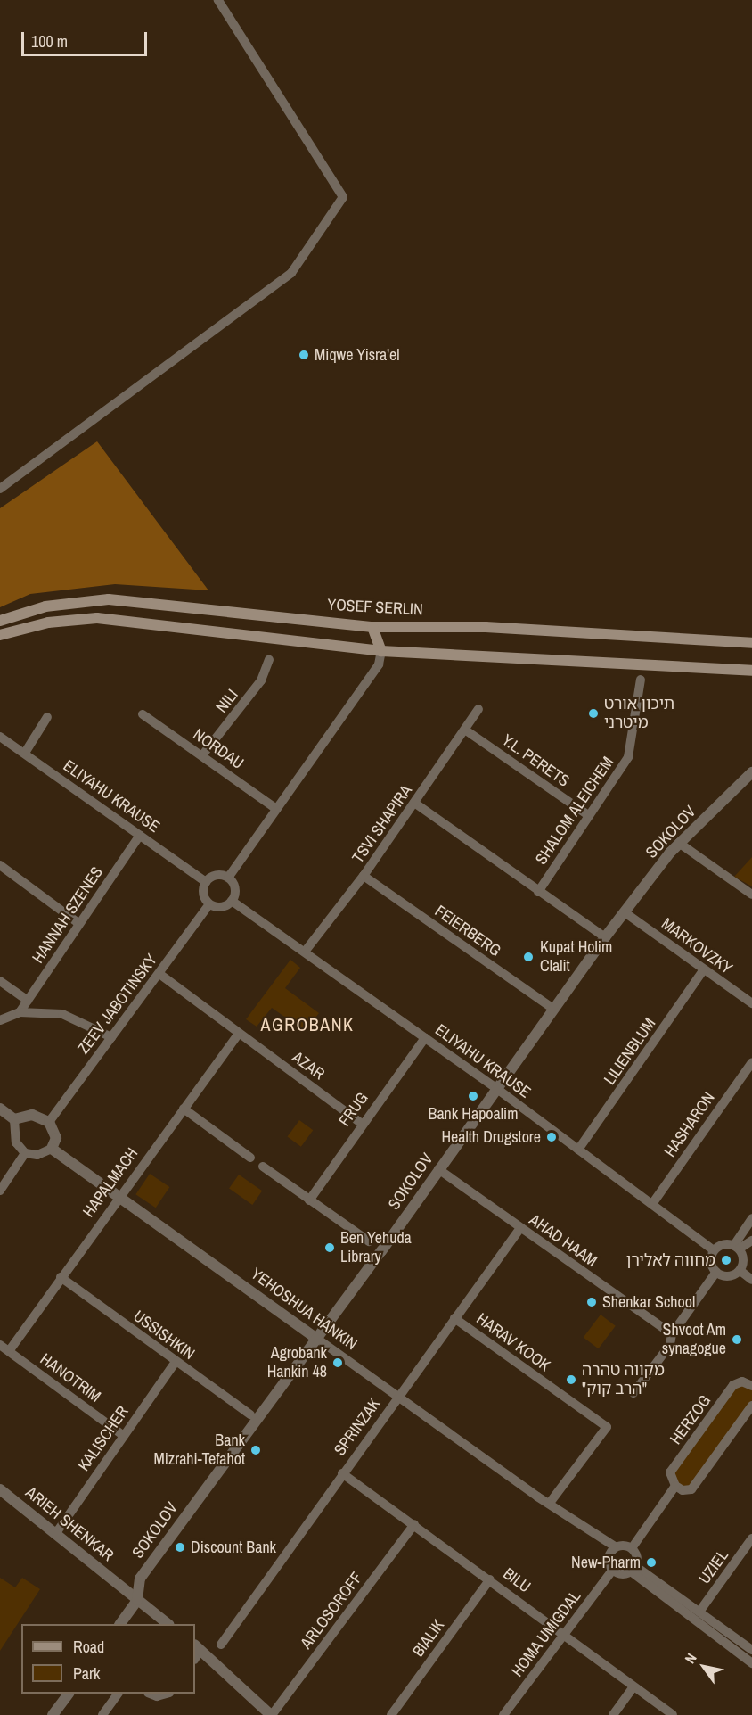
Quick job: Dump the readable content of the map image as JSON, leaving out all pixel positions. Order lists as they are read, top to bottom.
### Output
{
  "streets": {
    "main road": ["YOSEF SERLIN"],
    "street": [
      "NILI",
      "NORDAU",
      "Y.L. PERETS",
      "ELIYAHU KRAUSE",
      "SHALOM ALEICHEM",
      "TSVI SHAPIRA",
      "SOKOLOV",
      "HANNAH SZENES",
      "FEIERBERG",
      "MARKOVZKY",
      "ZEEV JABOTINSKY",
      "LILIENBLUM",
      "AZAR",
      "FRUG",
      "HASHARON",
      "HAPALMACH",
      "AHAD HAAM",
      "YEHOSHUA HANKIN",
      "USSISHKIN",
      "HARAV KOOK",
      "HANOTRIM",
      "HERZOG",
      "SPRINZAK",
      "KALISCHER",
      "ARIEH SHENKAR",
      "UZIEL",
      "BILU",
      "ARLOSOROFF",
      "HOMA UMIGDAL",
      "BIALIK"
    ]
  },
  "crossings": [
    ["NILI", "NORDAU"],
    ["Y.L. PERETS", "SHALOM ALEICHEM"],
    ["Y.L. PERETS", "TSVI SHAPIRA"],
    ["ELIYAHU KRAUSE", "TSVI SHAPIRA"],
    ["ELIYAHU KRAUSE", "SOKOLOV"],
    ["ELIYAHU KRAUSE", "HANNAH SZENES"],
    ["ELIYAHU KRAUSE", "ZEEV JABOTINSKY"],
    ["ELIYAHU KRAUSE", "LILIENBLUM"],
    ["ELIYAHU KRAUSE", "FRUG"],
    ["ELIYAHU KRAUSE", "HASHARON"],
    ["TSVI SHAPIRA", "FEIERBERG"],
    ["SOKOLOV", "FEIERBERG"],
    ["SOKOLOV", "MARKOVZKY"],
    ["SOKOLOV", "AHAD HAAM"],
    ["SOKOLOV", "YEHOSHUA HANKIN"],
    ["SOKOLOV", "ARIEH SHENKAR"],
    ["MARKOVZKY", "LILIENBLUM"],
    ["ZEEV JABOTINSKY", "AZAR"],
    ["ZEEV JABOTINSKY", "YEHOSHUA HANKIN"],
    ["AZAR", "FRUG"],
    ["AZAR", "HAPALMACH"],
    ["HAPALMACH", "YEHOSHUA HANKIN"],
    ["HAPALMACH", "USSISHKIN"],
    ["HAPALMACH", "HANOTRIM"],
    ["AHAD HAAM", "SPRINZAK"],
    ["YEHOSHUA HANKIN", "HARAV KOOK"],
    ["YEHOSHUA HANKIN", "SPRINZAK"],
    ["YEHOSHUA HANKIN", "HOMA UMIGDAL"],
    ["USSISHKIN", "KALISCHER"],
    ["HARAV KOOK", "SPRINZAK"],
    ["HANOTRIM", "KALISCHER"],
    ["SPRINZAK", "BILU"],
    ["KALISCHER", "ARIEH SHENKAR"],
    ["BILU", "ARLOSOROFF"],
    ["BILU", "HOMA UMIGDAL"],
    ["BILU", "BIALIK"]
  ],
  "districts": ["AGROBANK"],
  "places": [
    "Miqwe Yisra'el",
    "תיכון אורט מיטרני",
    "Kupat Holim Clalit",
    "Bank Hapoalim",
    "Health Drugstore",
    "Ben Yehuda Library",
    "מחווה לאלירן",
    "Shenkar School",
    "Shvoot Am synagogue",
    "Agrobank Hankin 48",
    "מקווה טהרה \"הרב קוק\"",
    "Bank Mizrahi-Tefahot",
    "Discount Bank",
    "New-Pharm"
  ],
  "legend": ["Road", "Park"],
  "scale_bar": "100 m",
  "north": "top left"
}
